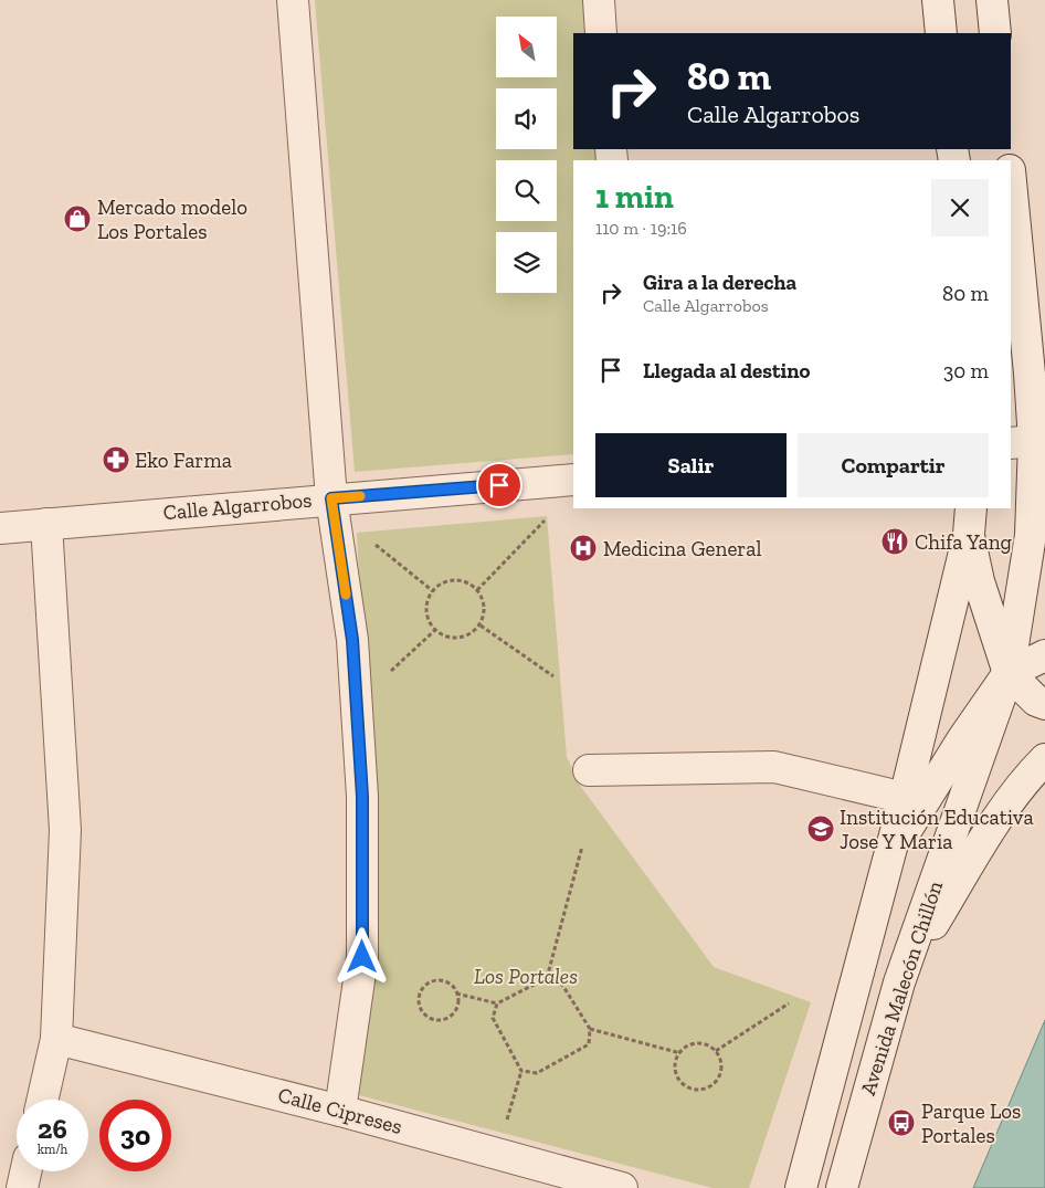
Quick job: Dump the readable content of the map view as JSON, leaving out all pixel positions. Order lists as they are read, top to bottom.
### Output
{
  "streets": {
    "street": ["Calle Algarrobos", "Avenida Malecón Chillón", "Calle Cipreses"]
  },
  "parks": ["Los Portales"],
  "places": {
    "shop": ["Mercado modelo Los Portales"],
    "pharmacy": ["Eko Farma"],
    "restaurant": ["Chifa Yang"],
    "hospital": ["Medicina General"],
    "school or university": ["Institución Educativa Jose Y Maria"],
    "bus stop": ["Parque Los Portales"]
  },
  "north": "top left",
  "page": {
    "turn": ["80 m", "Calle Algarrobos"],
    "heading": ["1 min", "110 m · 19:16"],
    "list": [
      {
        "name": "Gira a la derecha",
        "note": "Calle Algarrobos",
        "value": "80 m"
      },
      {
        "name": "Llegada al destino",
        "value": "30 m"
      }
    ],
    "buttons": ["Salir", "Compartir"],
    "speed": "26 km/h",
    "limit": "30"
  }
}
